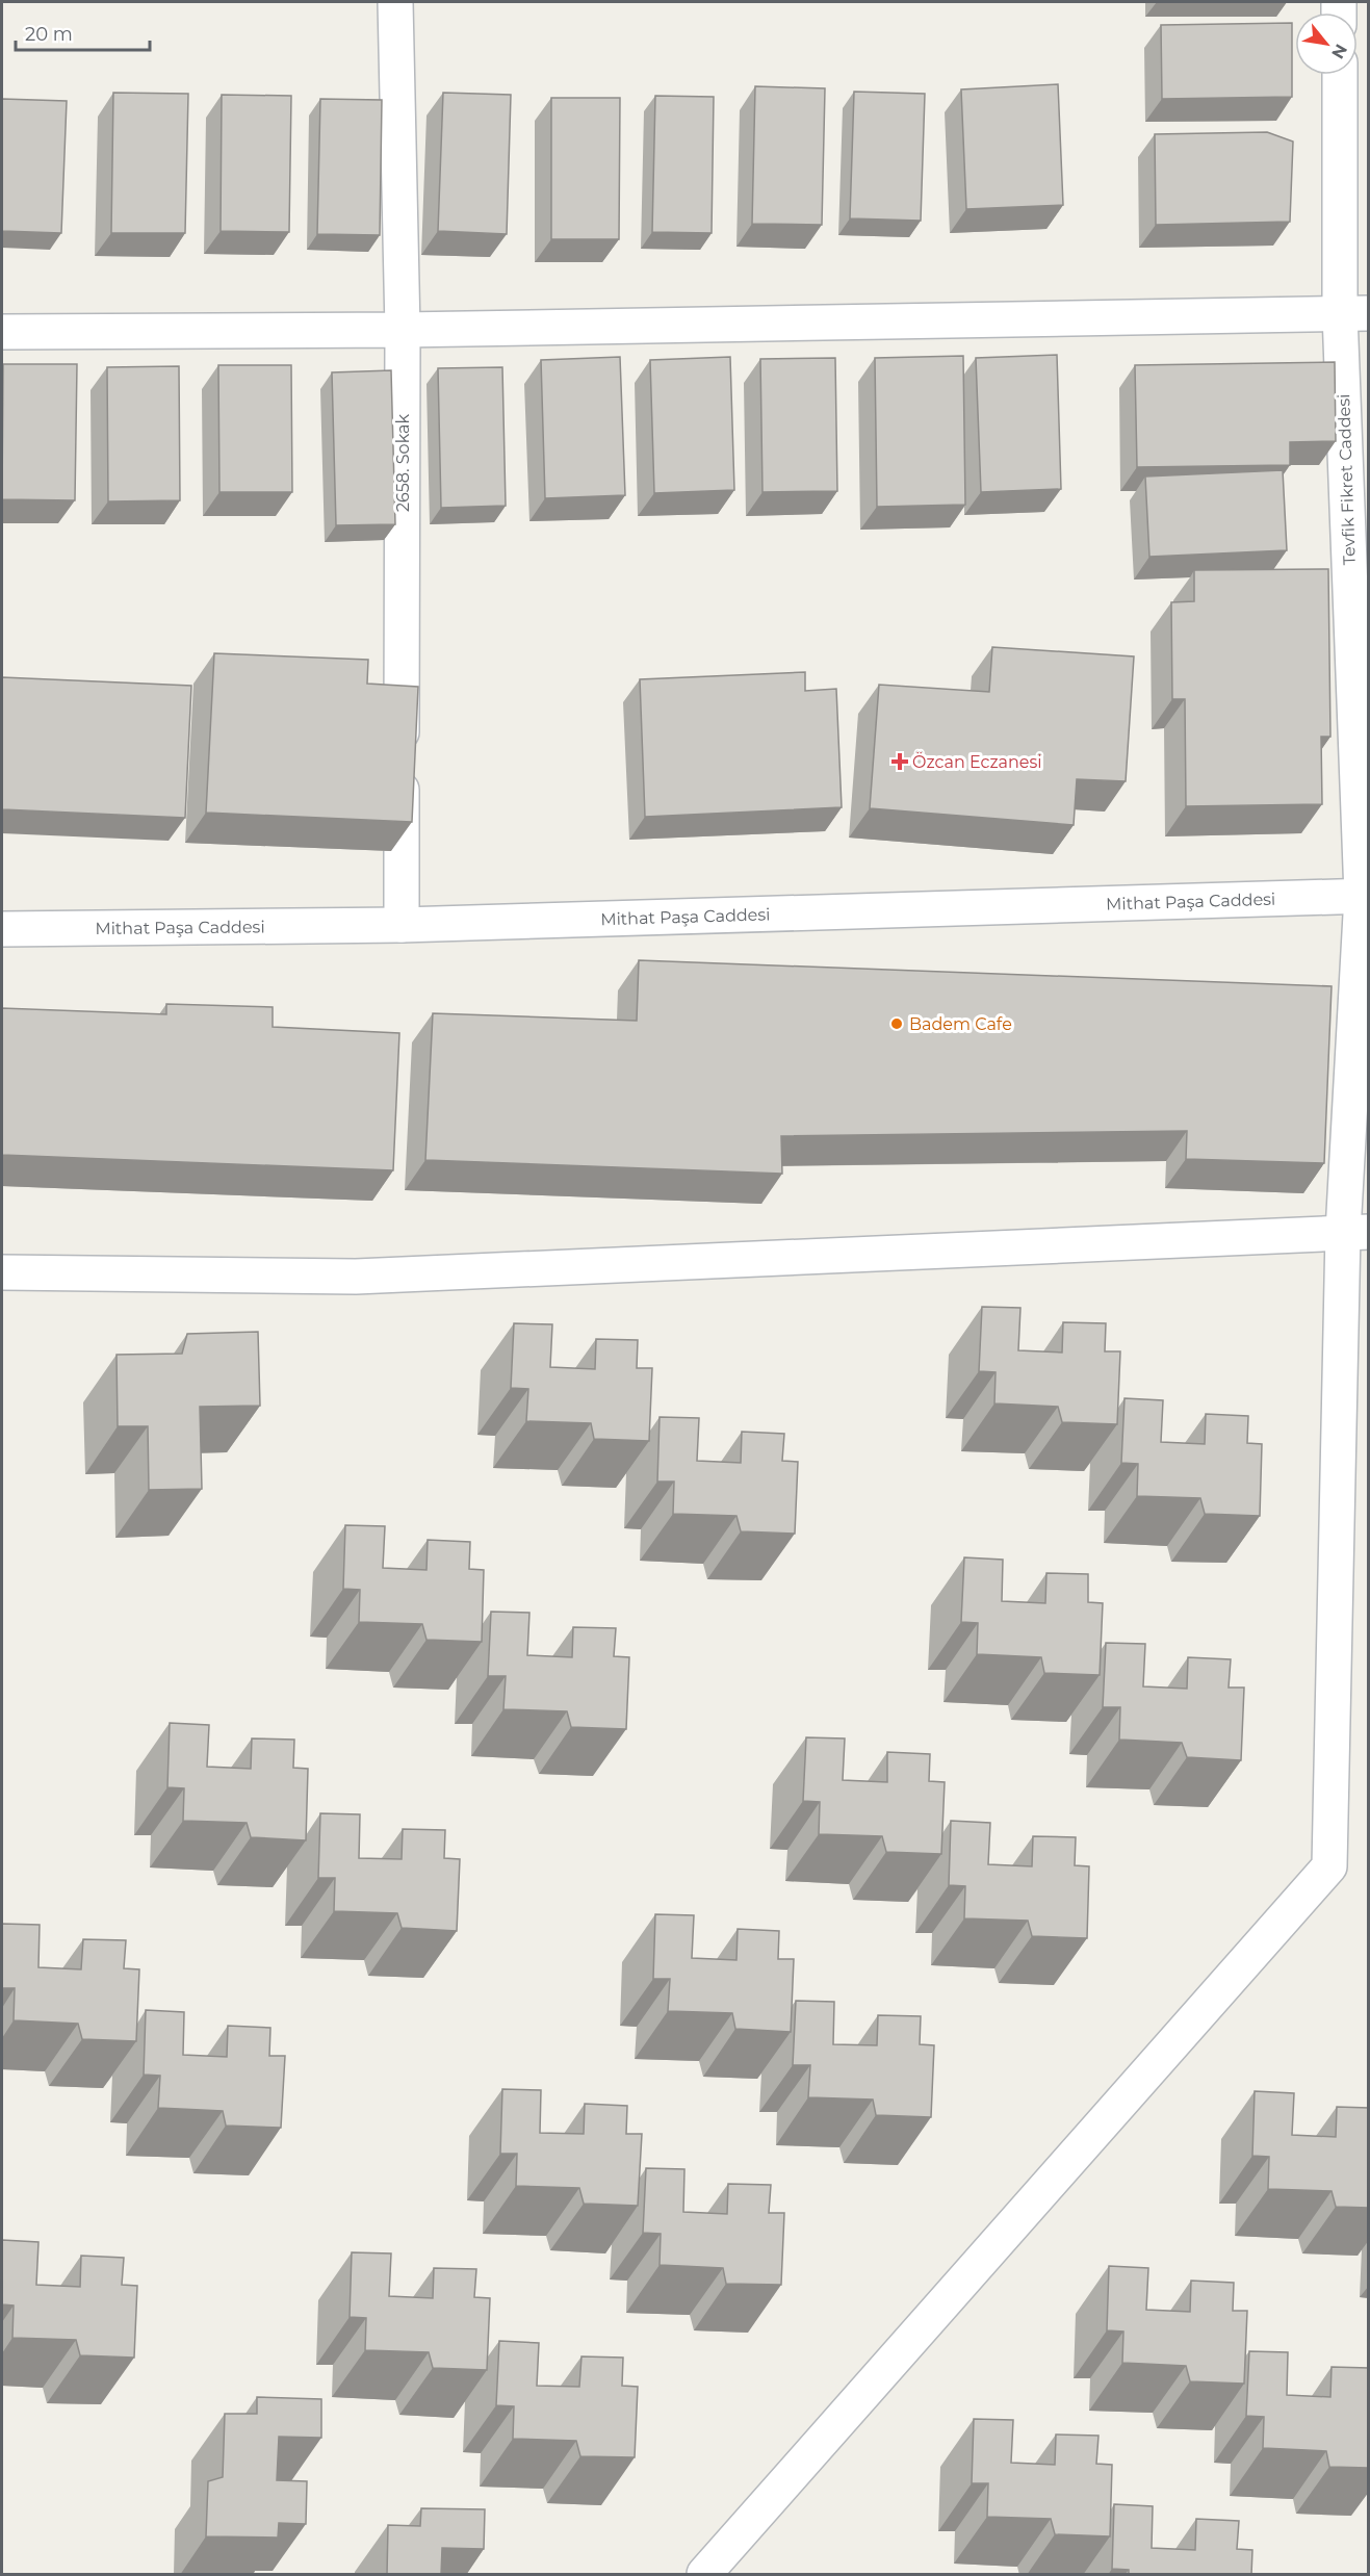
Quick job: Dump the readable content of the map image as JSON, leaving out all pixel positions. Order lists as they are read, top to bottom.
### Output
{
  "streets": {
    "street": ["2658. Sokak", "Tevfik Fikret Caddesi", "Mithat Paşa Caddesi"]
  },
  "crossings": [
    ["2658. Sokak", "Mithat Paşa Caddesi"],
    ["Tevfik Fikret Caddesi", "Mithat Paşa Caddesi"]
  ],
  "places": {
    "health": ["Özcan Eczanesi"],
    "other": ["Badem Cafe"]
  },
  "scale_bar": "20 m",
  "north": "bottom right"
}
